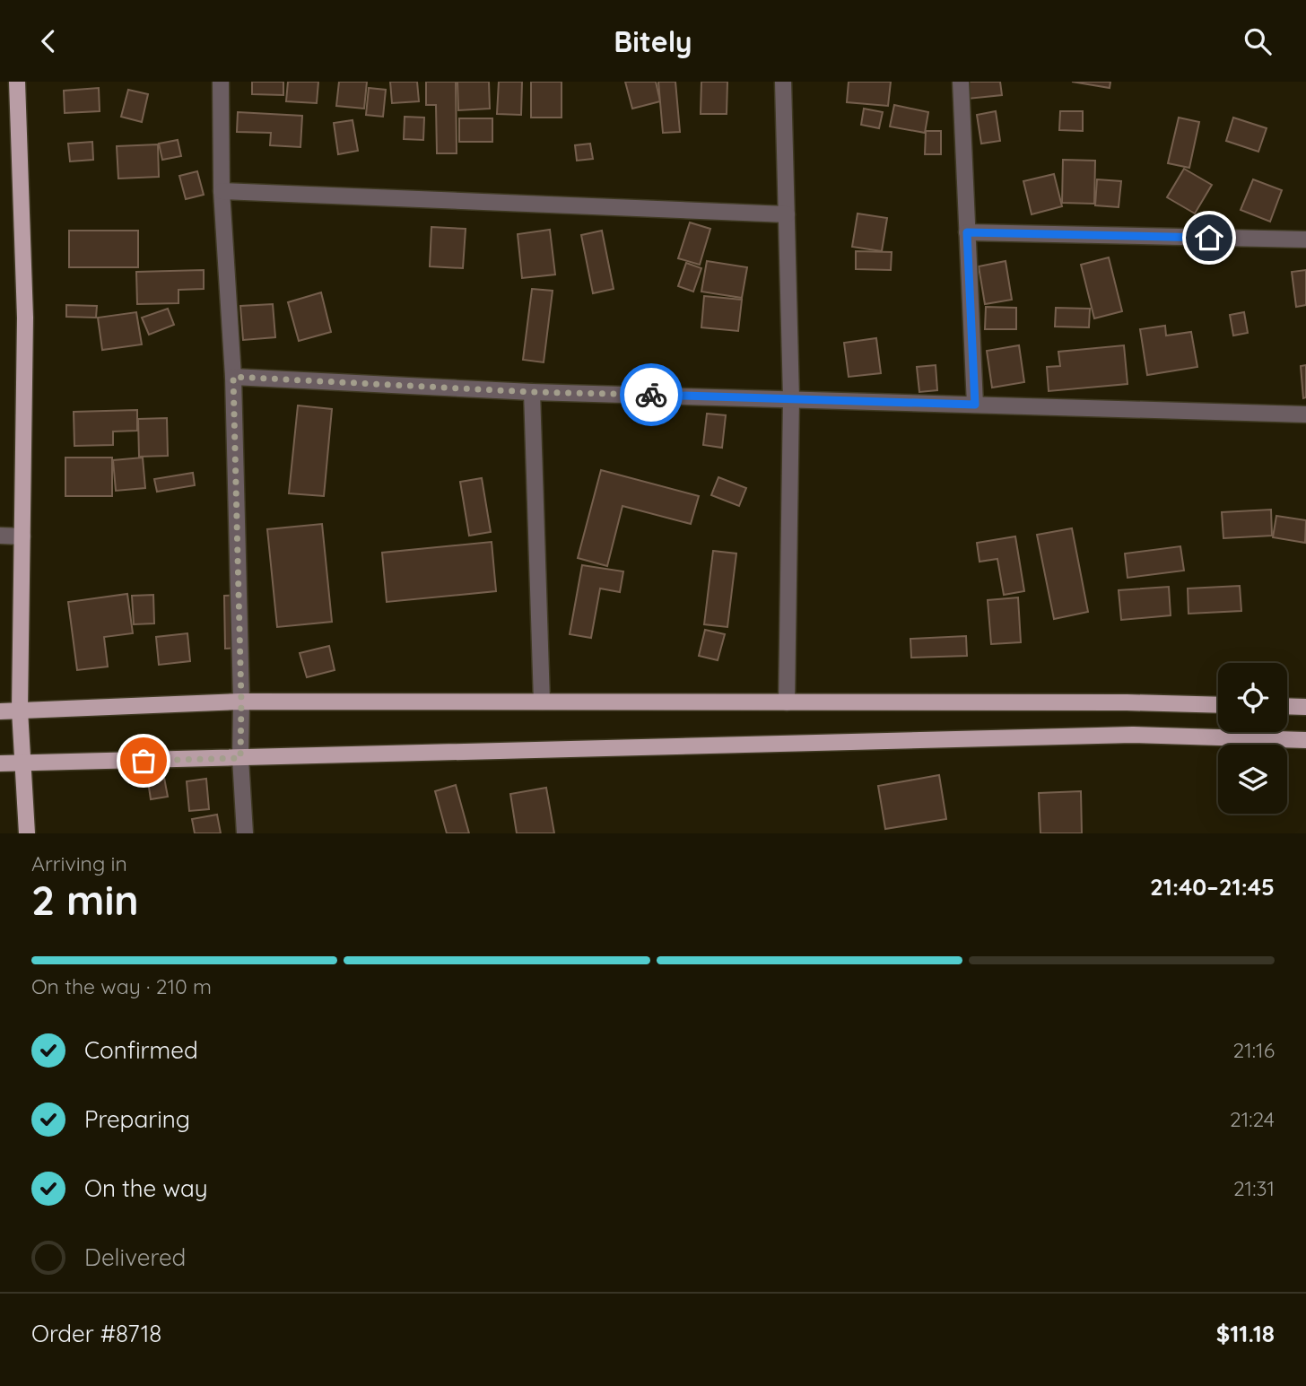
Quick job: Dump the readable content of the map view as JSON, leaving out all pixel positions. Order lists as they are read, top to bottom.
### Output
{
  "page": {
    "header": "Bitely",
    "heading": ["2 min", "Arriving in", "21:40–21:45"],
    "panel": ["Order #8718", "$11.18"],
    "bar": "On the way · 210 m",
    "list": [
      ["Confirmed", "21:16"],
      ["Preparing", "21:24"],
      ["On the way", "21:31"],
      "Delivered"
    ]
  }
}
